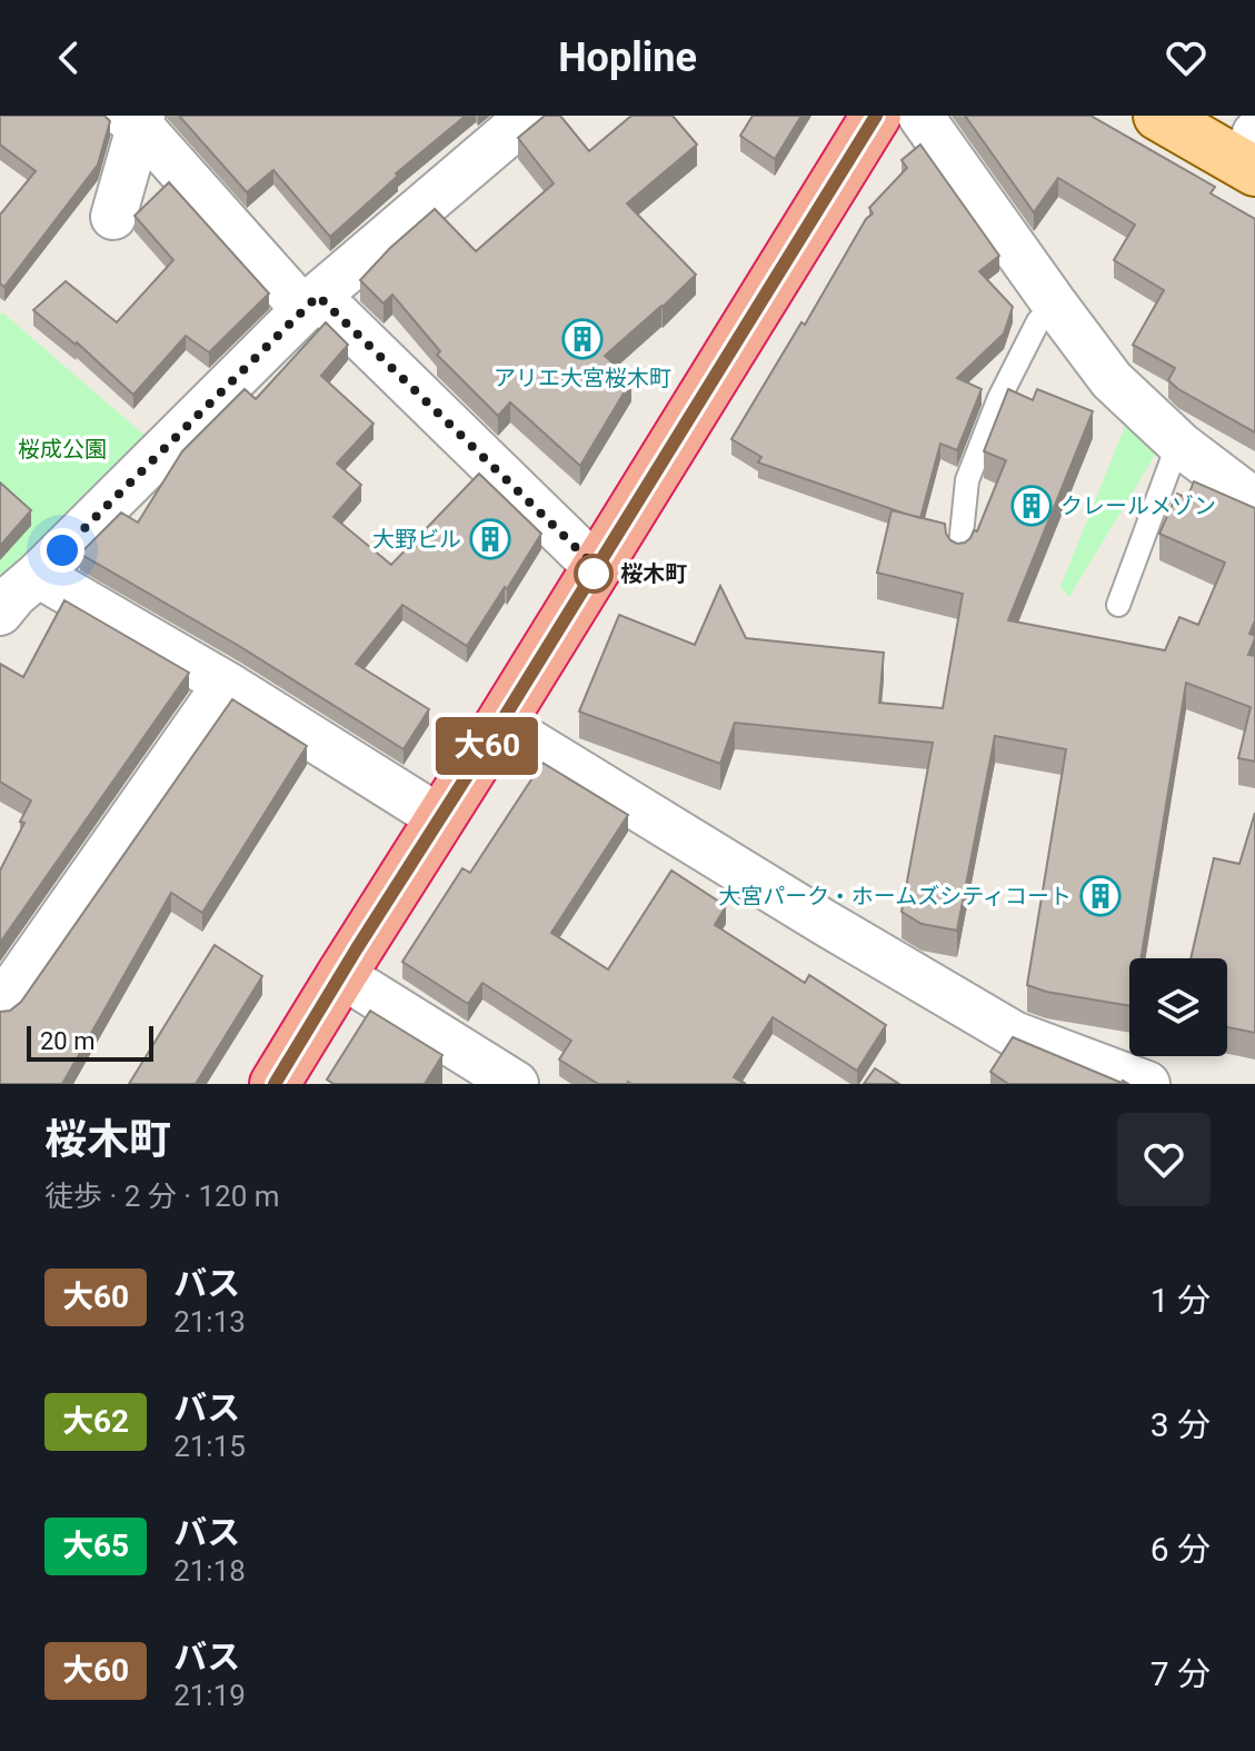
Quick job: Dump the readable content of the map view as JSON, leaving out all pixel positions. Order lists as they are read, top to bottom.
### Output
{
  "parks": ["桜成公園"],
  "places": {
    "building": [
      "アリエ大宮桜木町",
      "クレールメゾン",
      "大野ビル",
      "大宮パーク・ホームズシティコート"
    ],
    "other": ["桜木町"]
  },
  "lines": ["bus line 大60"],
  "scale_bar": "20 m",
  "page": {
    "header": "Hopline",
    "on_map": "大60",
    "scale": "20 m",
    "heading": ["桜木町", "徒歩 · 2 分 · 120 m"],
    "list": [
      {
        "mark": "大60",
        "name": "バス",
        "note": "21:13",
        "value": "1 分"
      },
      {
        "mark": "大62",
        "name": "バス",
        "note": "21:15",
        "value": "3 分"
      },
      {
        "mark": "大65",
        "name": "バス",
        "note": "21:18",
        "value": "6 分"
      },
      {
        "mark": "大60",
        "name": "バス",
        "note": "21:19",
        "value": "7 分"
      }
    ]
  }
}
